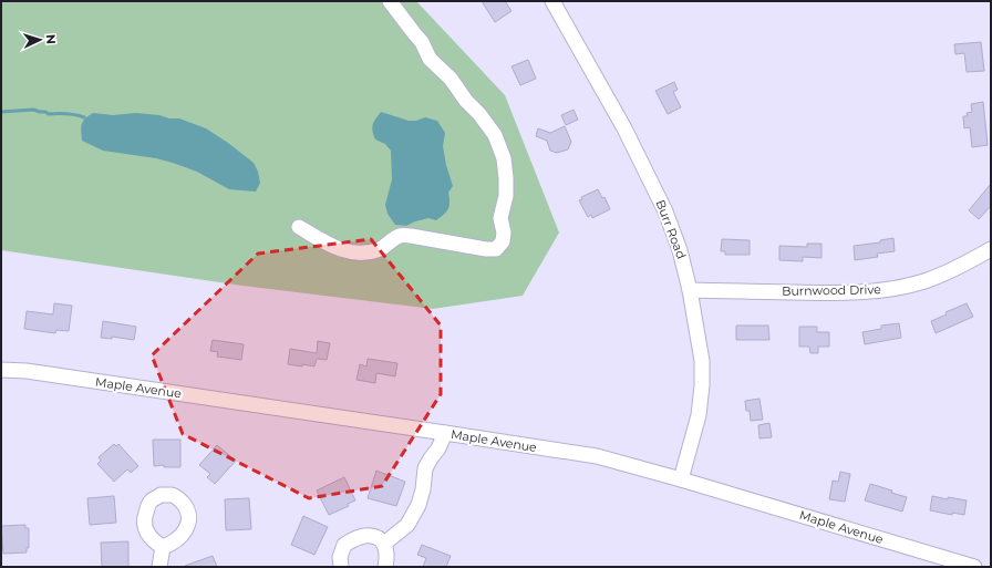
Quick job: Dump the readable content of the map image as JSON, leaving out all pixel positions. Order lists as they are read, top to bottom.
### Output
{
  "streets": {
    "street": ["Burr Road", "Burnwood Drive", "Maple Avenue"]
  },
  "crossings": [
    ["Burr Road", "Burnwood Drive"],
    ["Burr Road", "Maple Avenue"]
  ],
  "north": "right"
}
